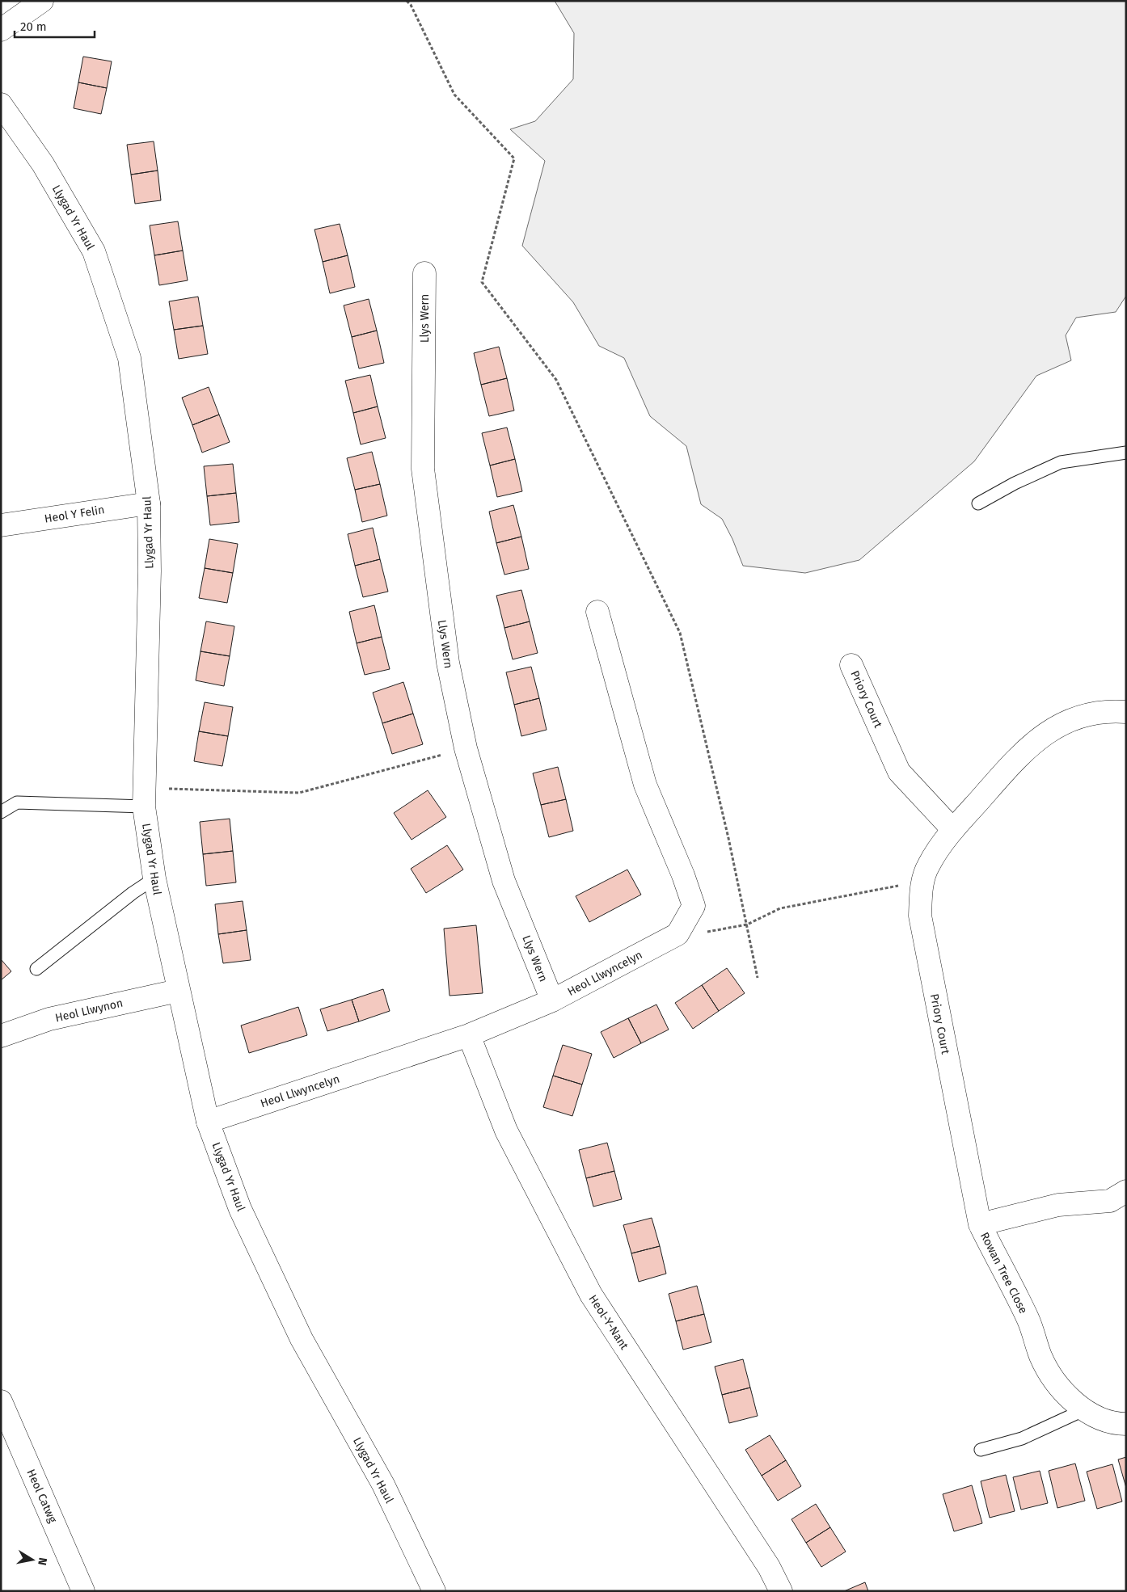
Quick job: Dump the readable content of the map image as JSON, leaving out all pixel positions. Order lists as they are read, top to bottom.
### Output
{
  "streets": {
    "street": [
      "Llygad Yr Haul",
      "Llys Wern",
      "Heol Y Felin",
      "Priory Court",
      "Heol Llwyncelyn",
      "Heol Llwynon",
      "Rowan Tree Close",
      "Heol-Y-Nant",
      "Heol Catwg"
    ]
  },
  "crossings": [
    ["Llygad Yr Haul", "Heol Y Felin"],
    ["Llygad Yr Haul", "Heol Llwyncelyn"],
    ["Llygad Yr Haul", "Heol Llwynon"],
    ["Llys Wern", "Heol Llwyncelyn"],
    ["Priory Court", "Rowan Tree Close"],
    ["Heol Llwyncelyn", "Heol-Y-Nant"]
  ],
  "scale_bar": "20 m",
  "north": "right"
}
